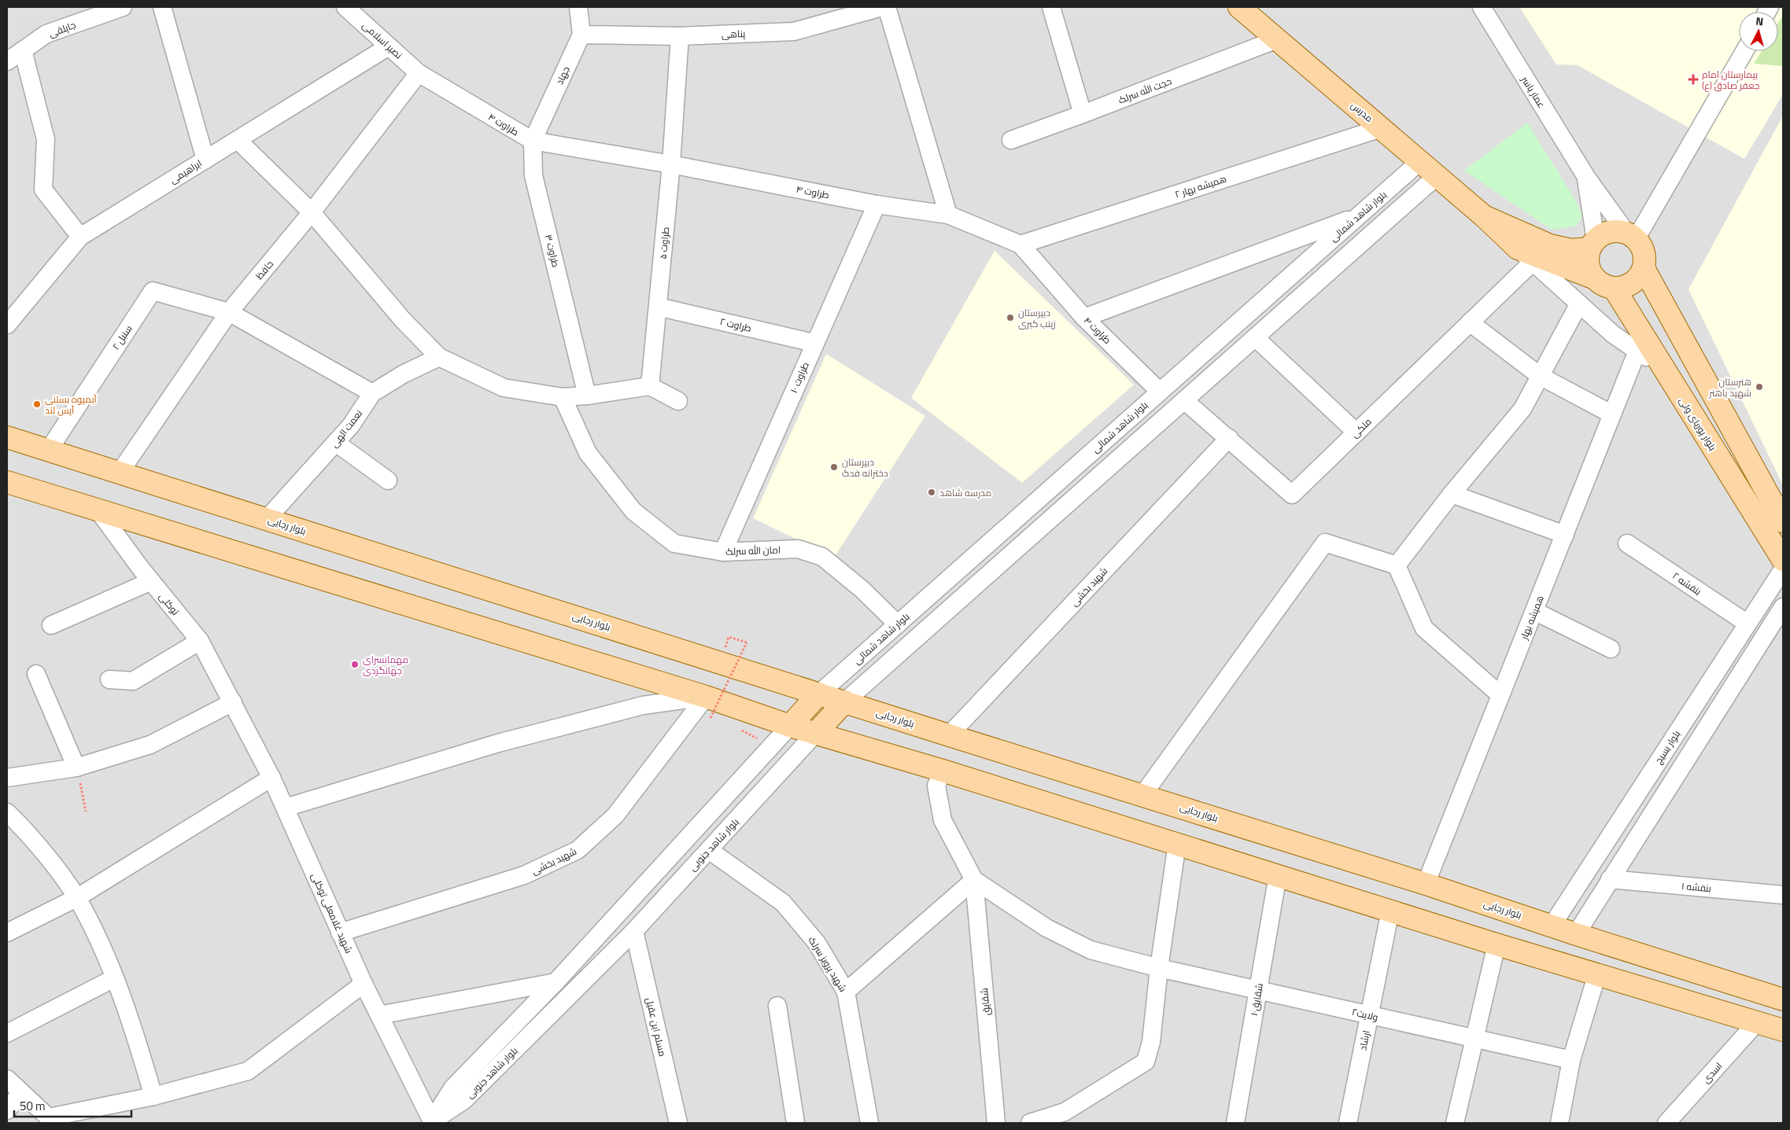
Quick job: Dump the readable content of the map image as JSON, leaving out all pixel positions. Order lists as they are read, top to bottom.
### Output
{
  "streets": {
    "main road": ["مدرس", "بلوار پوریای ولی", "بلوار رجایی"],
    "street": [
      "جاپلقی",
      "پناهی",
      "نصیر اسلامی",
      "جهاد",
      "حجت الله سرلک",
      "عمار یاسر",
      "طراوت ۴",
      "ابراهیمی",
      "همیشه بهار ۲",
      "بلوار شاهد شمالی",
      "طراوت ۵",
      "طراوت ۳",
      "حافظ",
      "طراوت ۲",
      "سنبل ۲",
      "طراوت ۱۰",
      "ملکی",
      "نعمت الهی",
      "امان الله سرلک",
      "بنفشه ۲",
      "شهید بخشی",
      "توکلی",
      "همیشه بهار",
      "بلوار بسیج",
      "بلوار شاهد جنوبی",
      "بنفشه ۱",
      "شهید غلامعلی توکلی",
      "شهید پرویز سرلک",
      "شقایق۱۰",
      "شقایق",
      "ولایت۲",
      "مسلم ابن عقیل",
      "ارشاد",
      "اسدی"
    ]
  },
  "crossings": [
    ["پناهی", "جهاد"],
    ["پناهی", "طراوت ۵"],
    ["نصیر اسلامی", "طراوت ۴"],
    ["نصیر اسلامی", "ابراهیمی"],
    ["نصیر اسلامی", "حافظ"],
    ["جهاد", "طراوت ۴"],
    ["جهاد", "طراوت ۳"],
    ["حجت الله سرلک", "مدرس"],
    ["عمار یاسر", "مدرس"],
    ["عمار یاسر", "بلوار پوریای ولی"],
    ["مدرس", "همیشه بهار ۲"],
    ["مدرس", "بلوار شاهد شمالی"],
    ["مدرس", "بلوار پوریای ولی"],
    ["مدرس", "ملکی"],
    ["طراوت ۴", "همیشه بهار ۲"],
    ["طراوت ۴", "بلوار شاهد شمالی"],
    ["طراوت ۴", "طراوت ۵"],
    ["طراوت ۴", "طراوت ۳"],
    ["طراوت ۴", "حافظ"],
    ["طراوت ۴", "طراوت ۱۰"],
    ["بلوار شاهد شمالی", "بلوار رجایی"],
    ["بلوار شاهد شمالی", "امان الله سرلک"],
    ["طراوت ۵", "طراوت ۲"],
    ["حافظ", "سنبل ۲"],
    ["حافظ", "بلوار رجایی"],
    ["طراوت ۲", "طراوت ۱۰"],
    ["سنبل ۲", "بلوار رجایی"],
    ["طراوت ۱۰", "امان الله سرلک"],
    ["ملکی", "شهید بخشی"],
    ["نعمت الهی", "بلوار رجایی"],
    ["بلوار رجایی", "شهید بخشی"],
    ["بلوار رجایی", "همیشه بهار"],
    ["بلوار رجایی", "بلوار بسیج"],
    ["بنفشه ۲", "بلوار بسیج"],
    ["شهید بخشی", "شهید غلامعلی توکلی"],
    ["توکلی", "شهید غلامعلی توکلی"],
    ["بلوار شاهد جنوبی", "شهید غلامعلی توکلی"],
    ["بلوار شاهد جنوبی", "شهید پرویز سرلک"],
    ["بلوار شاهد جنوبی", "مسلم ابن عقیل"],
    ["شقایق۱۰", "ولایت۲"],
    ["شقایق", "ولایت۲"],
    ["ولایت۲", "ارشاد"]
  ],
  "places": {
    "health": ["بیمارستان امام جعفر صادق (ع)"],
    "other": [
      "دبیرستان زینب کبری",
      "هنرستان شهید باهنر",
      "آبمیوه بستنی آیس لند",
      "دبیرستان دخترانه فدک",
      "مدرسه شاهد",
      "مهمانسرای جهانگردی"
    ]
  },
  "scale_bar": "50 m",
  "north": "top"
}
